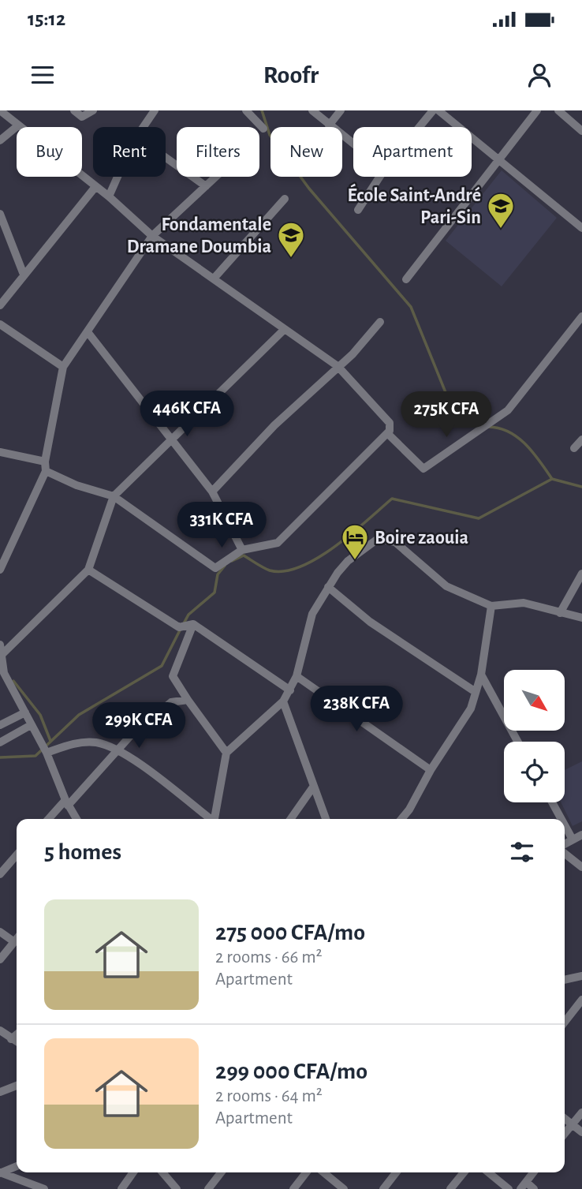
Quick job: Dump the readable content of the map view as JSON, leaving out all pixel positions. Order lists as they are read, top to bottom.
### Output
{
  "places": {
    "school or university": ["École Saint-André Pari-Sin", "Fondamentale Dramane Doumbia"],
    "hotel": ["Boire zaouia"]
  },
  "north": "bottom right",
  "page": {
    "status": "15:12",
    "header": "Roofr",
    "chip": [
      "Buy",
      "Rent",
      "Filters",
      "New",
      "Apartment"
    ],
    "price": [
      "446K CFA",
      "275K CFA",
      "331K CFA",
      "238K CFA",
      "299K CFA"
    ],
    "heading": "5 homes",
    "list": [
      {
        "name": "275 000 CFA/mo",
        "note": "2 rooms · 66 m² · Apartment"
      },
      {
        "name": "299 000 CFA/mo",
        "note": "2 rooms · 64 m² · Apartment"
      }
    ]
  }
}
